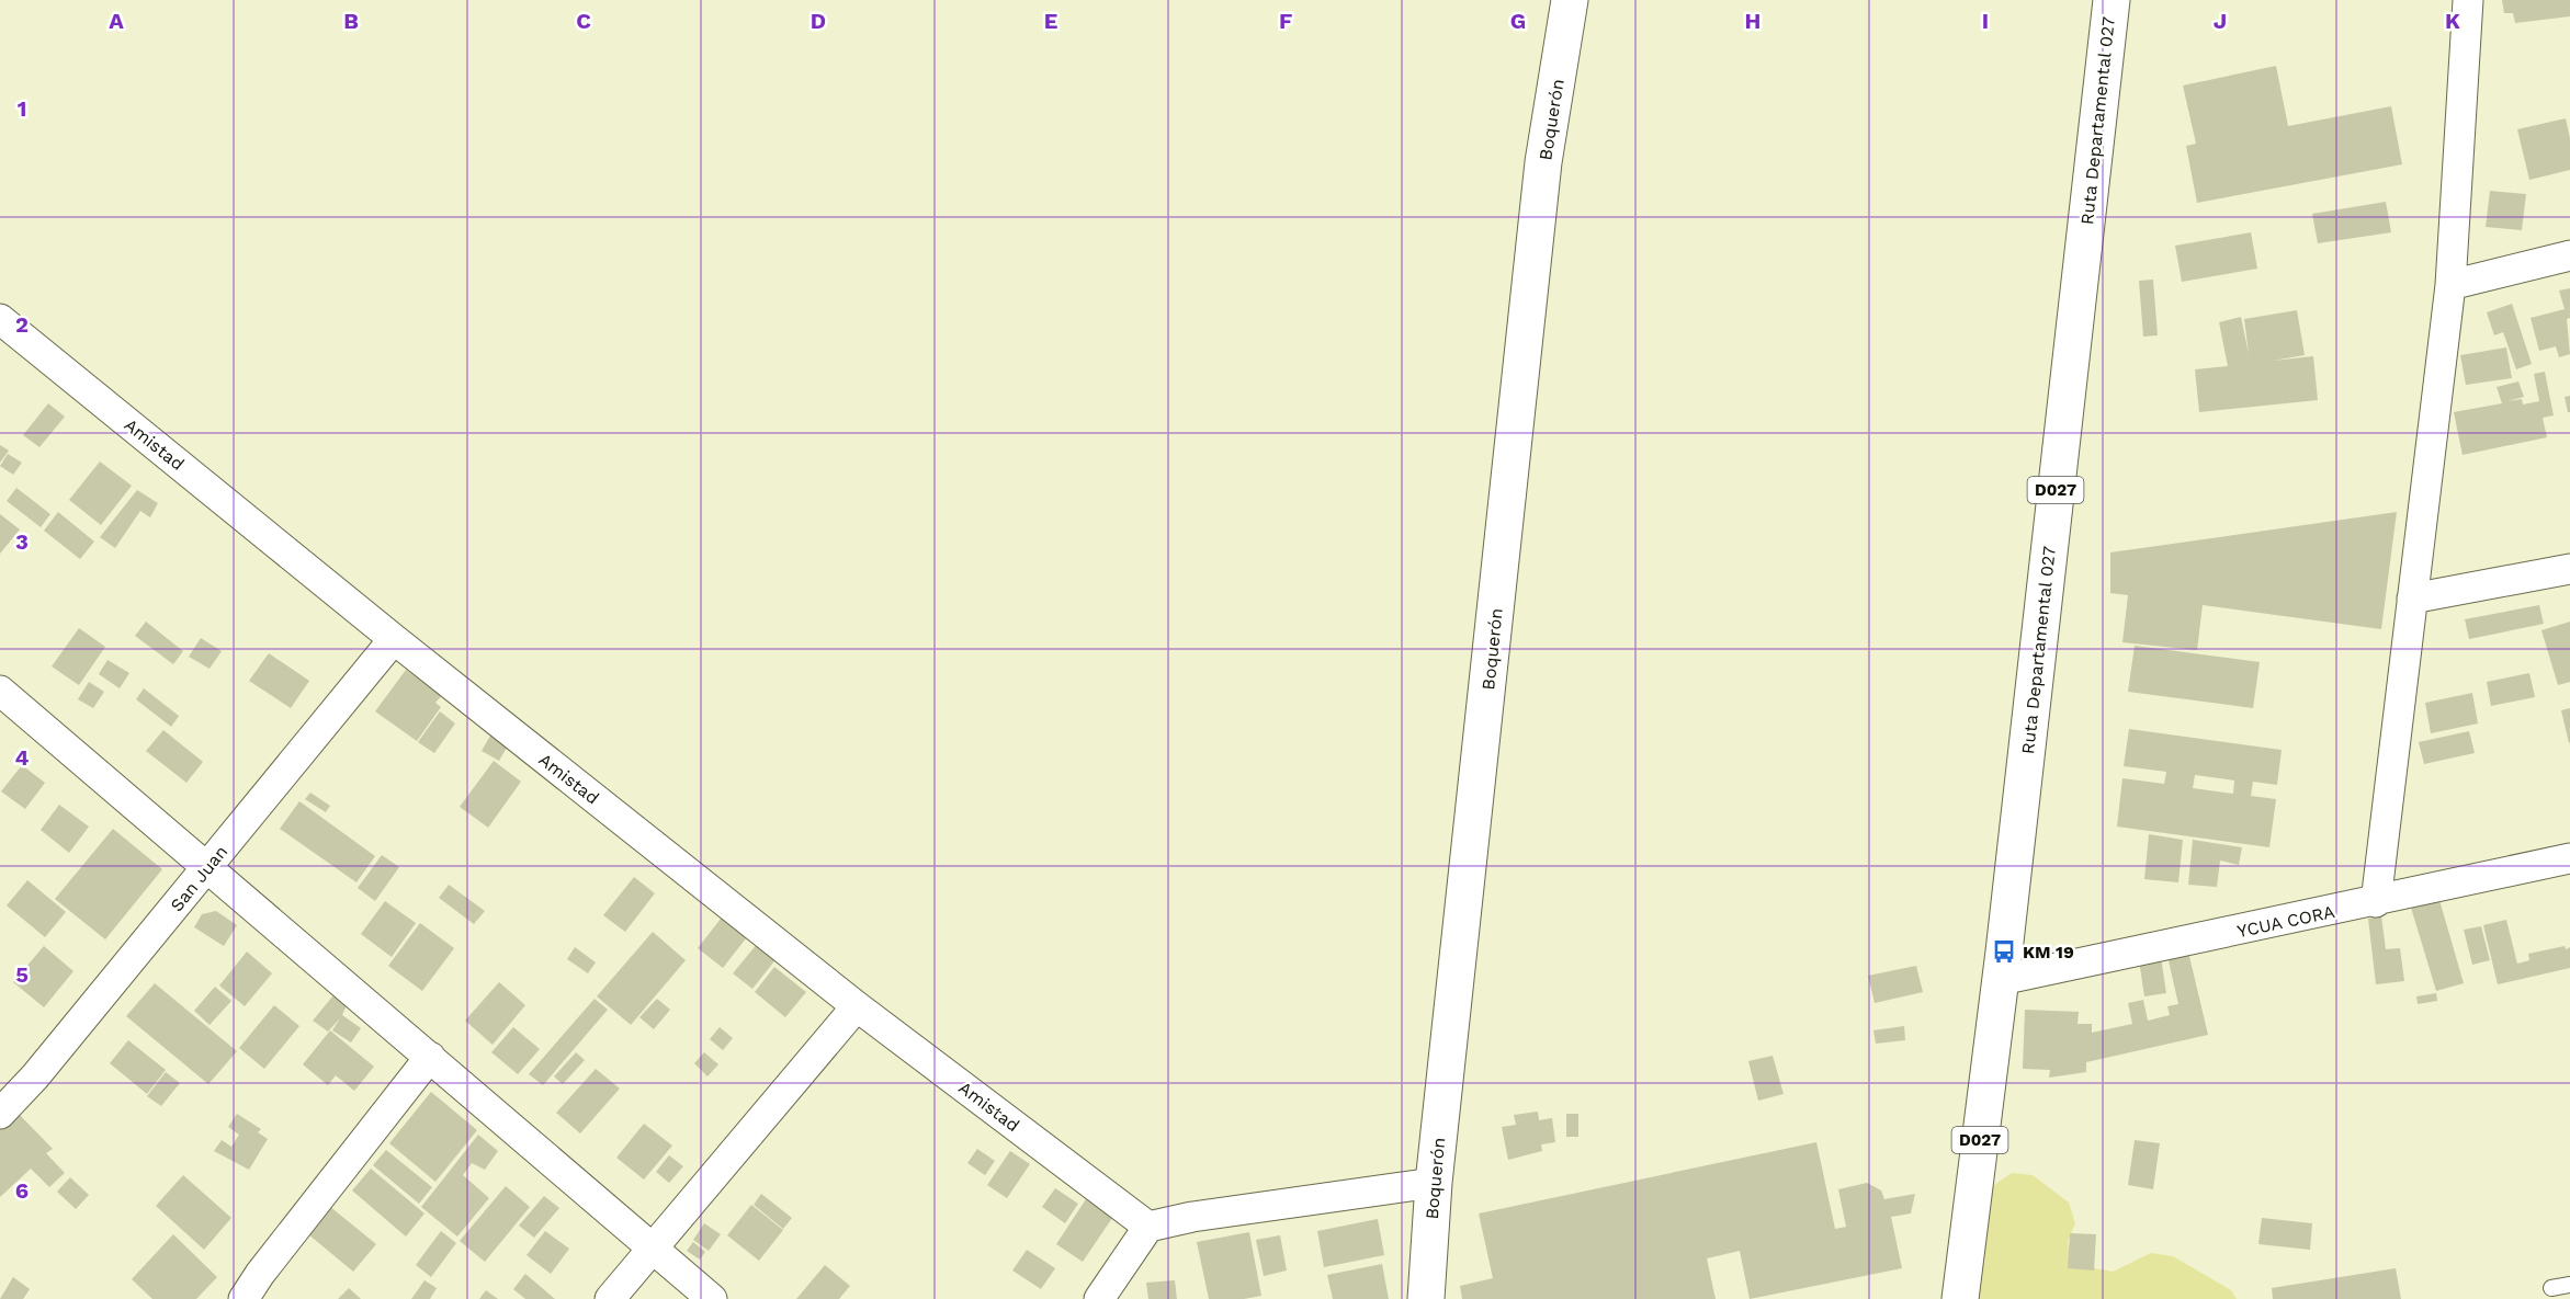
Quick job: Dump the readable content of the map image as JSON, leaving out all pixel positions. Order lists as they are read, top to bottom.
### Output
{
  "streets": {
    "main road": ["Boquerón", "Ruta Departamental 027", "D027"],
    "street": ["Amistad", "San Juan", "YCUA CORA"]
  },
  "crossings": [
    ["Ruta Departamental 027", "YCUA CORA"],
    ["Amistad", "San Juan"]
  ],
  "places": {
    "bus stop": ["KM 19"]
  },
  "grid": {
    "columns": [
      "A",
      "B",
      "C",
      "D",
      "E",
      "F",
      "G",
      "H",
      "I",
      "J",
      "K"
    ],
    "rows": [
      "1",
      "2",
      "3",
      "4",
      "5",
      "6"
    ]
  }
}
